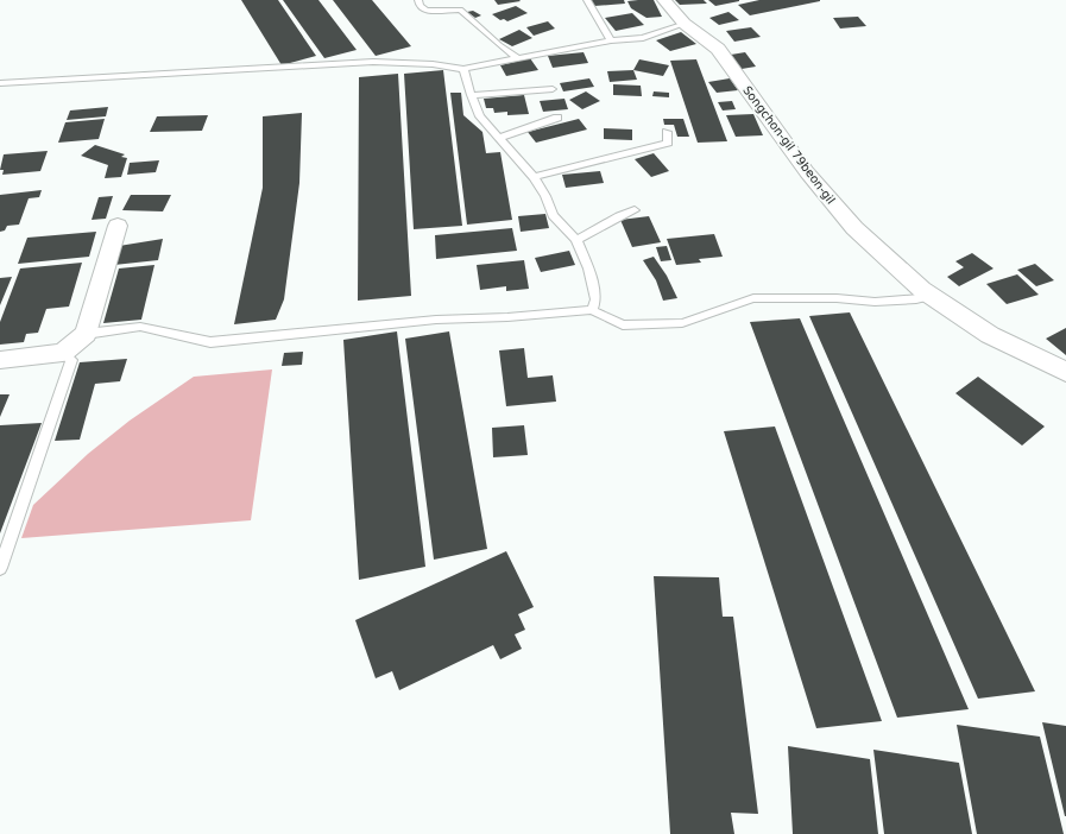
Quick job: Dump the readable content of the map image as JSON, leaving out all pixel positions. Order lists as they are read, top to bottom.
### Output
{
  "streets": {
    "street": ["Songchon-gil 79beon-gil"]
  }
}
